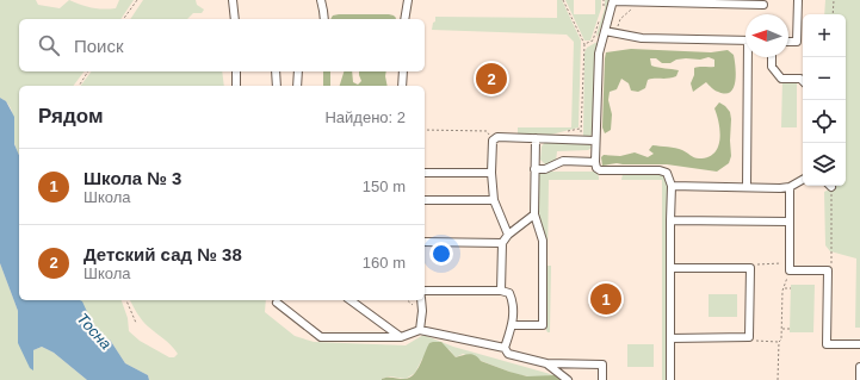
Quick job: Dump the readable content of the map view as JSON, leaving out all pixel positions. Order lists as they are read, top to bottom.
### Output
{
  "water": ["Тосна"],
  "north": "left",
  "page": {
    "map_buttons": ["+", "−"],
    "search": "Поиск",
    "pins": ["2", "1"],
    "heading": ["Рядом", "Найдено: 2"],
    "list": [
      {
        "mark": "1",
        "name": "Школа № 3",
        "note": "Школа",
        "value": "150 m"
      },
      {
        "mark": "2",
        "name": "Детский сад № 38",
        "note": "Школа",
        "value": "160 m"
      }
    ]
  }
}
